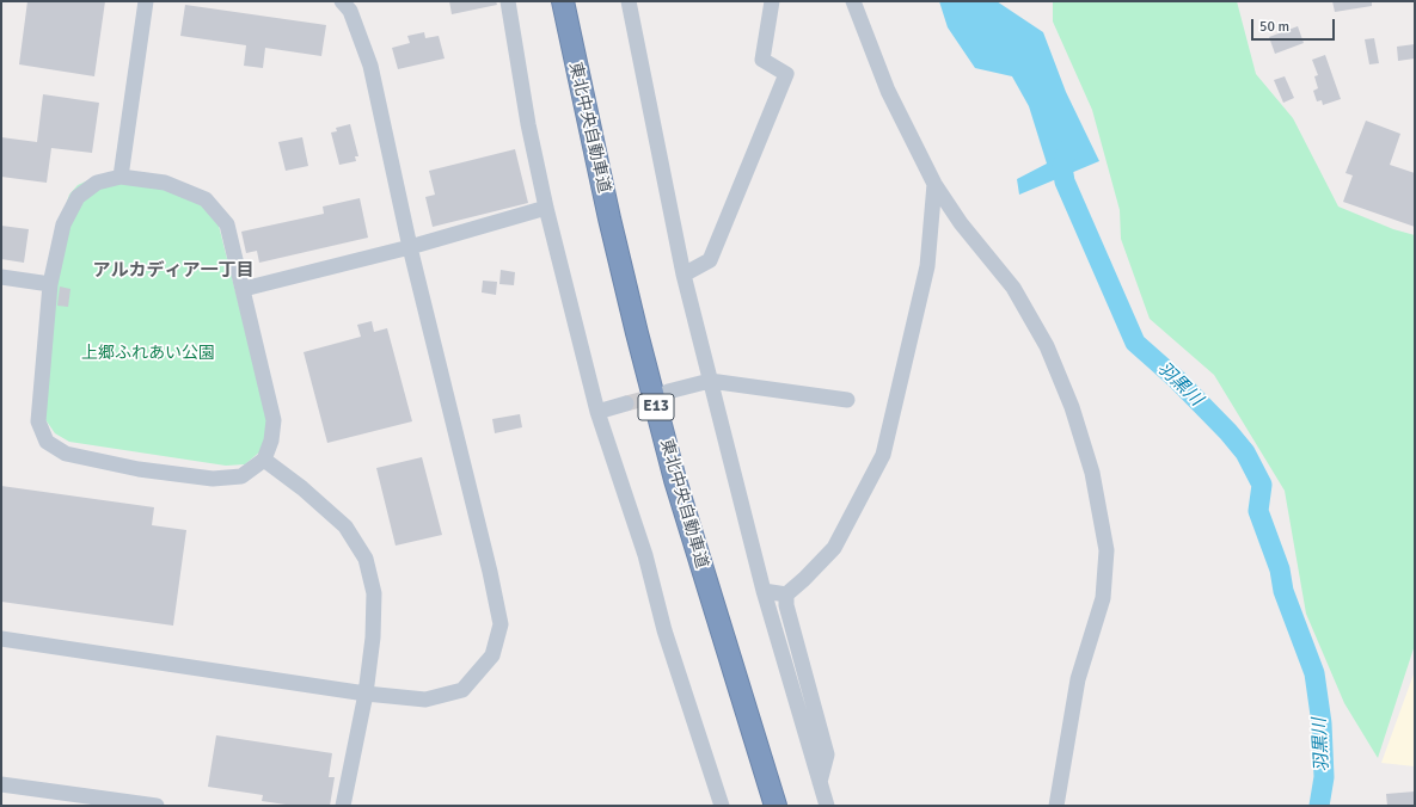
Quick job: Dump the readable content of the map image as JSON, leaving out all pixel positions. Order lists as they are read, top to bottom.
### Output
{
  "streets": {
    "highway": ["東北中央自動車道", "E13"]
  },
  "districts": ["アルカディア一丁目"],
  "water": ["羽黒川"],
  "parks": ["上郷ふれあい公園"],
  "scale_bar": "50 m"
}
